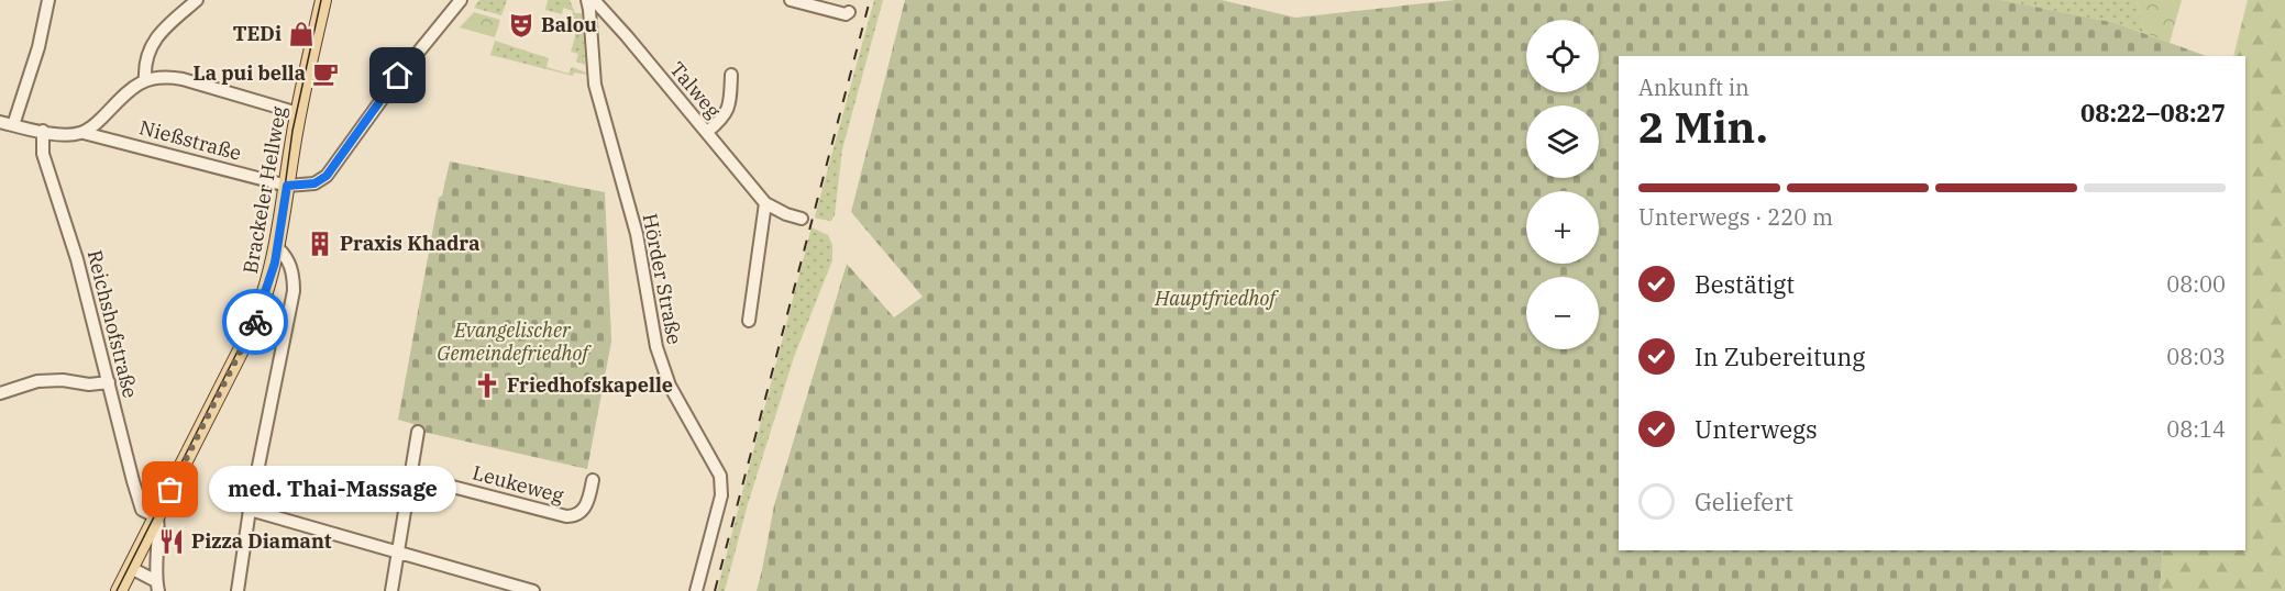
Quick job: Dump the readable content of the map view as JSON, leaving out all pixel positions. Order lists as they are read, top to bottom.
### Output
{
  "streets": {
    "main road": ["Brackeler Hellweg"],
    "street": [
      "Talweg",
      "Nießstraße",
      "Hörder Straße",
      "Reichshofstraße",
      "Leukeweg"
    ]
  },
  "crossings": [
    ["Talweg", "Hörder Straße"],
    ["Nießstraße", "Brackeler Hellweg"],
    ["Nießstraße", "Reichshofstraße"],
    ["Brackeler Hellweg", "Reichshofstraße"]
  ],
  "parks": ["Hauptfriedhof", "Evangelischer Gemeindefriedhof"],
  "places": {
    "theatre": ["Balou"],
    "shop": ["TEDi"],
    "cafe": ["La pui bella"],
    "building": ["Praxis Khadra"],
    "church": ["Friedhofskapelle"],
    "other": ["med. Thai-Massage"],
    "restaurant": ["Pizza Diamant"]
  },
  "page": {
    "map_buttons": ["+", "−"],
    "heading": ["2 Min.", "Ankunft in", "08:22–08:27"],
    "bar": "Unterwegs · 220 m",
    "list": [
      ["Bestätigt", "08:00"],
      ["In Zubereitung", "08:03"],
      ["Unterwegs", "08:14"],
      "Geliefert"
    ],
    "bubble": "med. Thai-Massage"
  }
}
